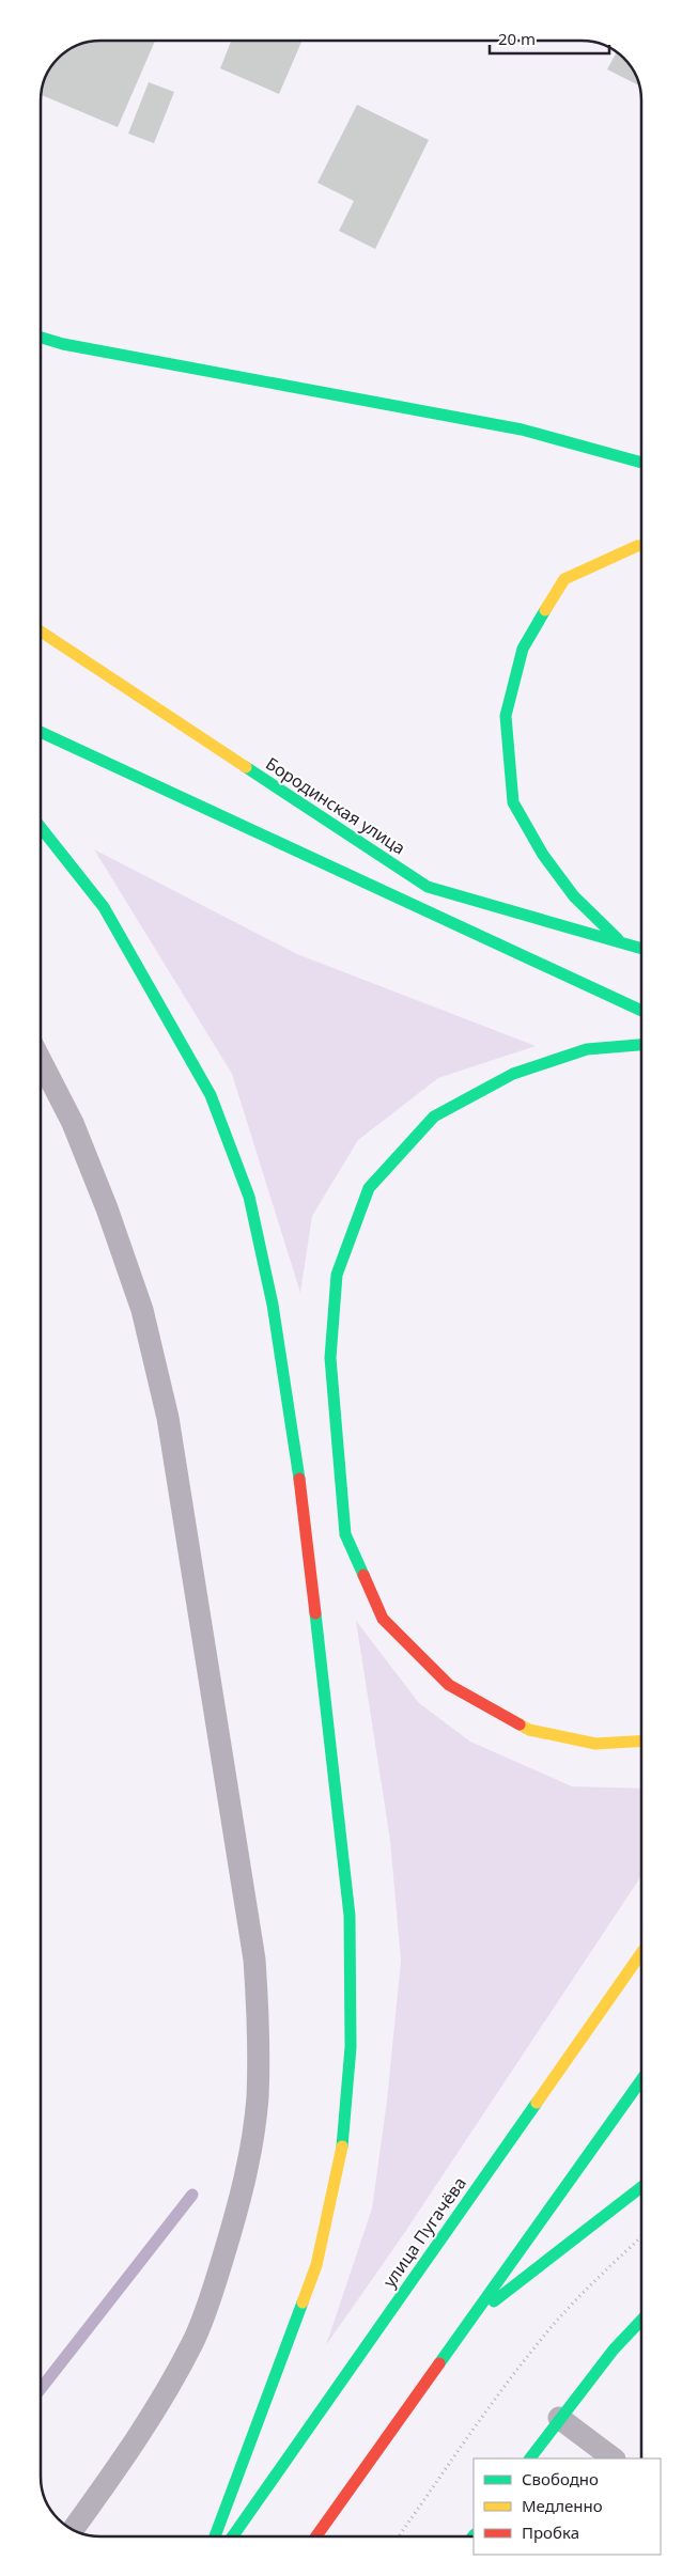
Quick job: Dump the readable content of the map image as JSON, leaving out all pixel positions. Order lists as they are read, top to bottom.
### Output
{
  "streets": {
    "main road": ["Бородинская улица", "улица Пугачёва"]
  },
  "legend": ["Свободно", "Медленно", "Пробка"],
  "scale_bar": "20 m"
}
